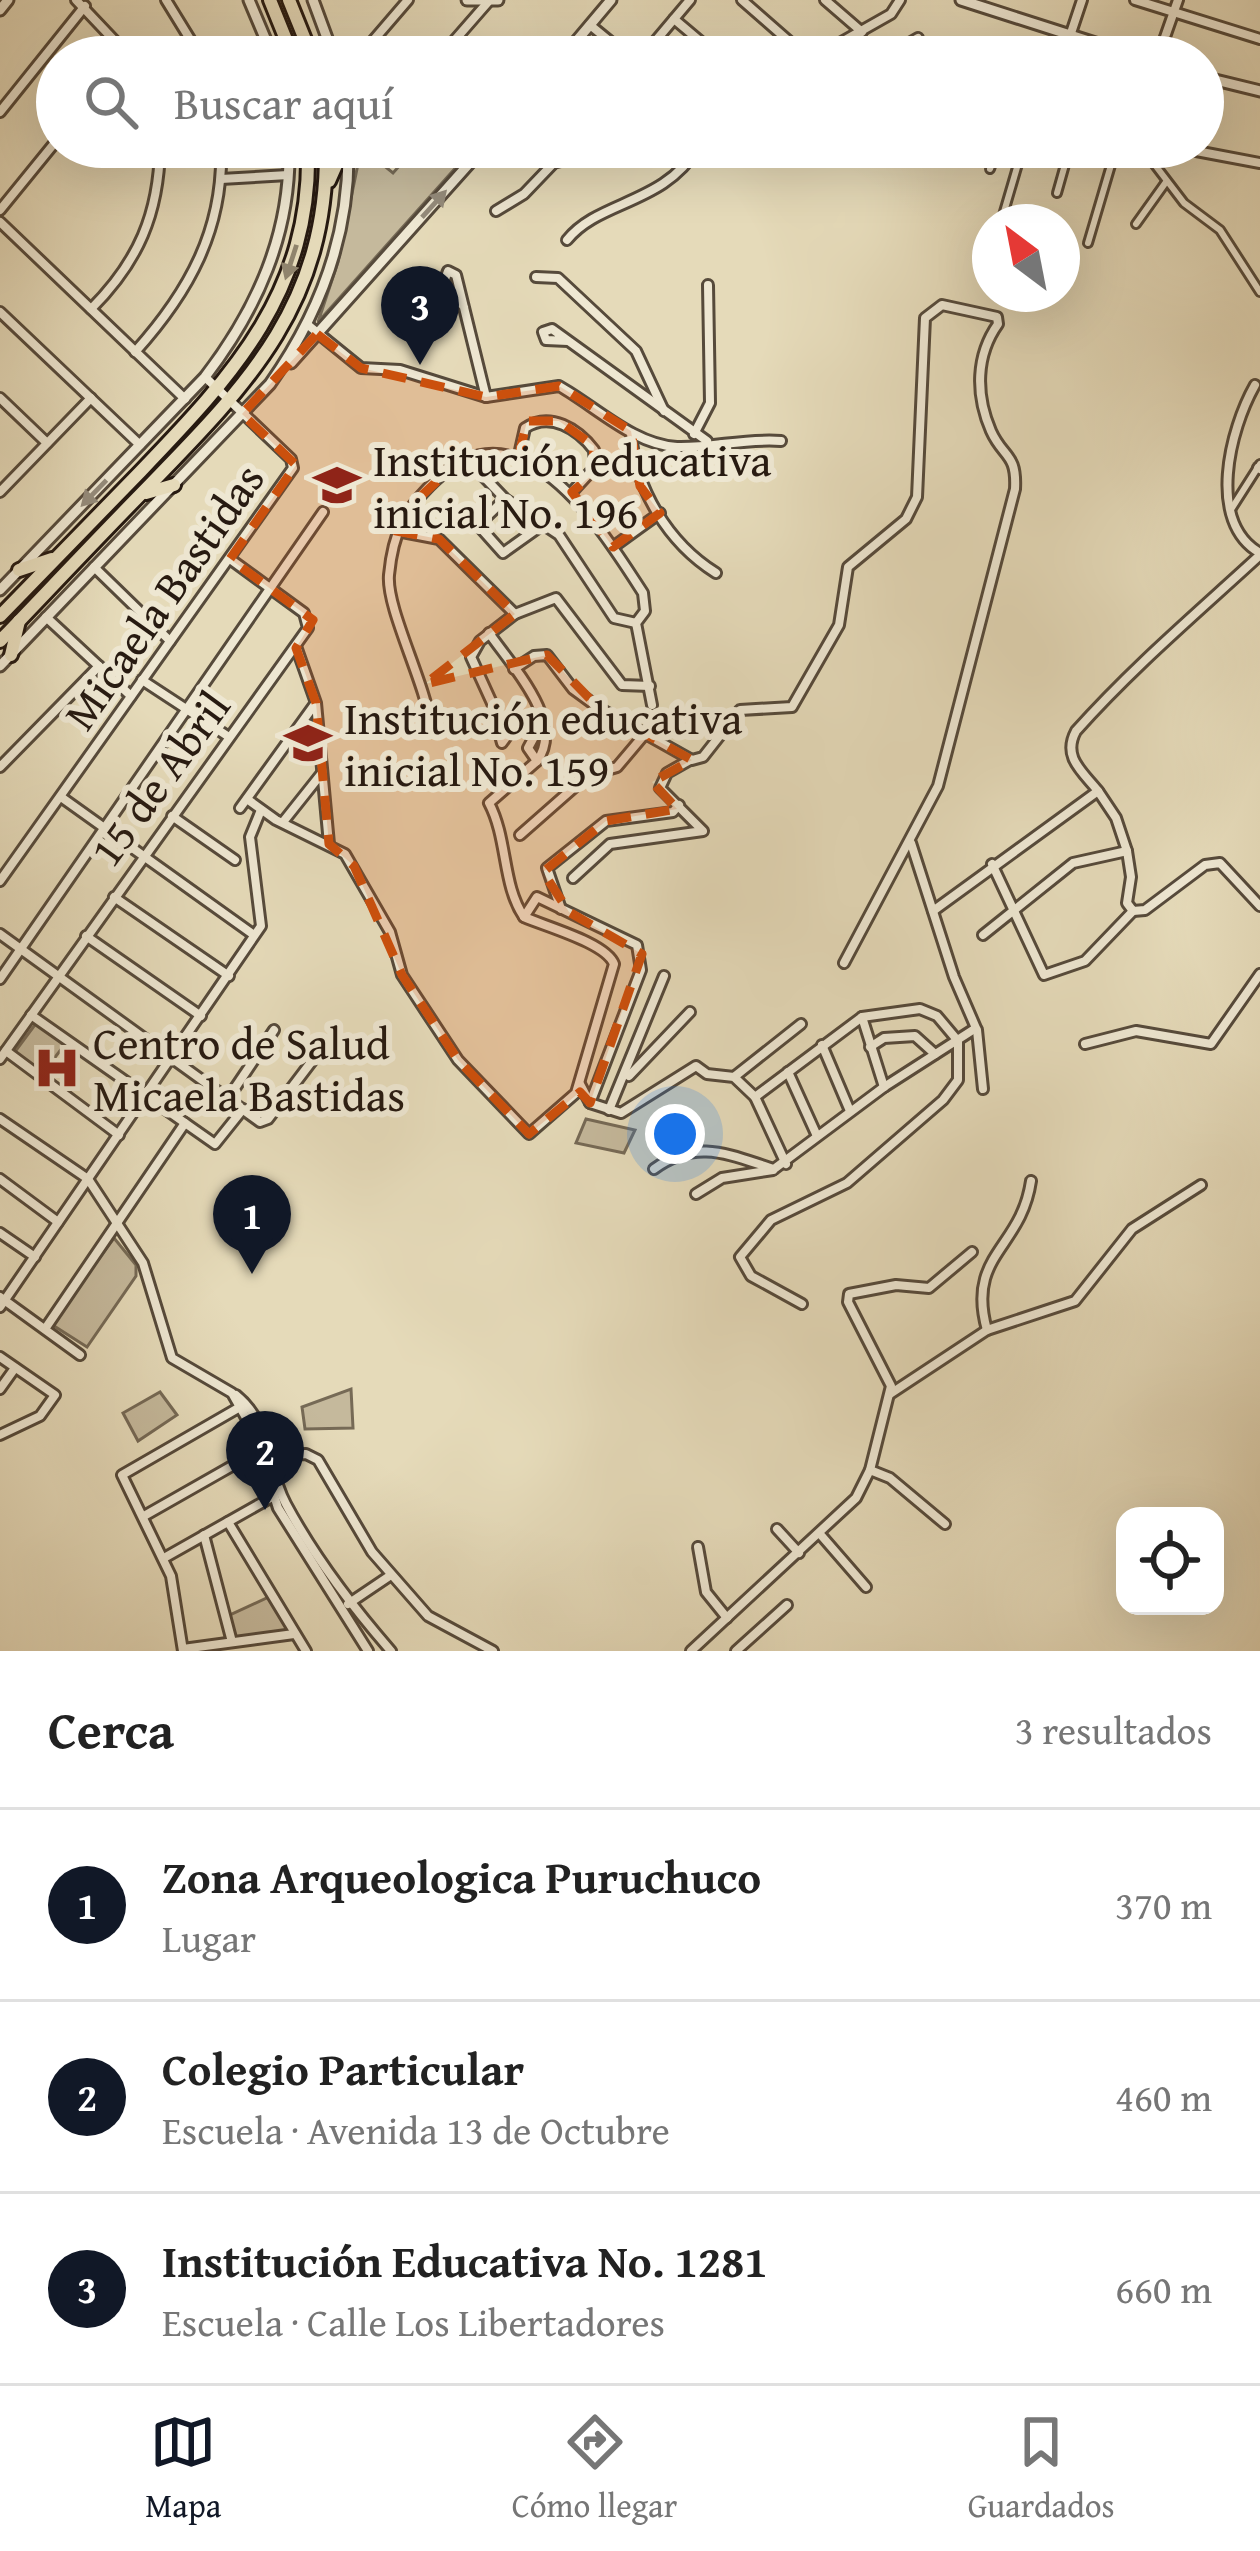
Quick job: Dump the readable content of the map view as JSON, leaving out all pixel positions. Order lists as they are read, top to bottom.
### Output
{
  "streets": {
    "street": ["Micaela Bastidas", "15 de Abril"]
  },
  "places": {
    "school or university": ["Institución educativa inicial No. 196", "Institución educativa inicial No. 159"],
    "hospital": ["Centro de Salud Micaela Bastidas"]
  },
  "north": "top left",
  "page": {
    "search": "Buscar aquí",
    "pins": ["3", "1", "2"],
    "heading": ["Cerca", "3 resultados"],
    "list": [
      {
        "mark": "1",
        "name": "Zona Arqueologica Puruchuco",
        "note": "Lugar",
        "value": "370 m"
      },
      {
        "mark": "2",
        "name": "Colegio Particular",
        "note": "Escuela · Avenida 13 de Octubre",
        "value": "460 m"
      },
      {
        "mark": "3",
        "name": "Institución Educativa No. 1281",
        "note": "Escuela · Calle Los Libertadores",
        "value": "660 m"
      }
    ],
    "nav": ["Mapa", "Cómo llegar", "Guardados"]
  }
}
